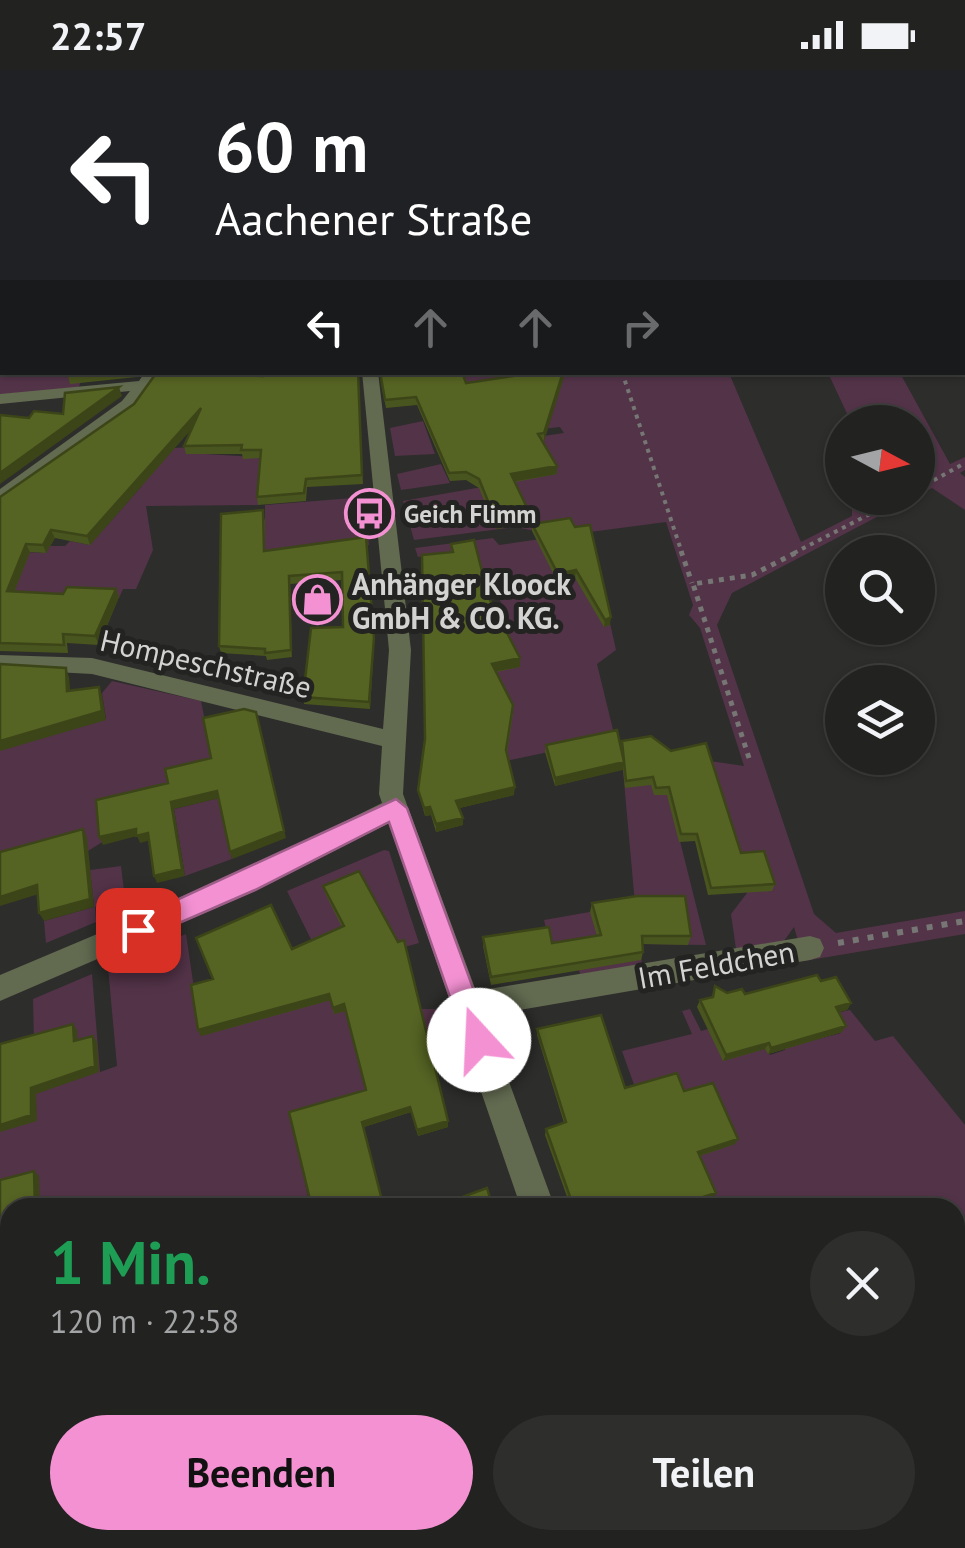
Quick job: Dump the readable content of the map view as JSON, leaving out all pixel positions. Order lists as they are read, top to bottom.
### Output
{
  "streets": {
    "street": ["Hompeschstraße", "Im Feldchen"]
  },
  "places": {
    "bus stop": ["Geich Flimm"],
    "shop": ["Anhänger Kloock GmbH & CO. KG."]
  },
  "north": "right",
  "page": {
    "status": "22:57",
    "turn": ["60 m", "Aachener Straße"],
    "heading": ["1 Min.", "120 m · 22:58"],
    "buttons": ["Beenden", "Teilen"]
  }
}
